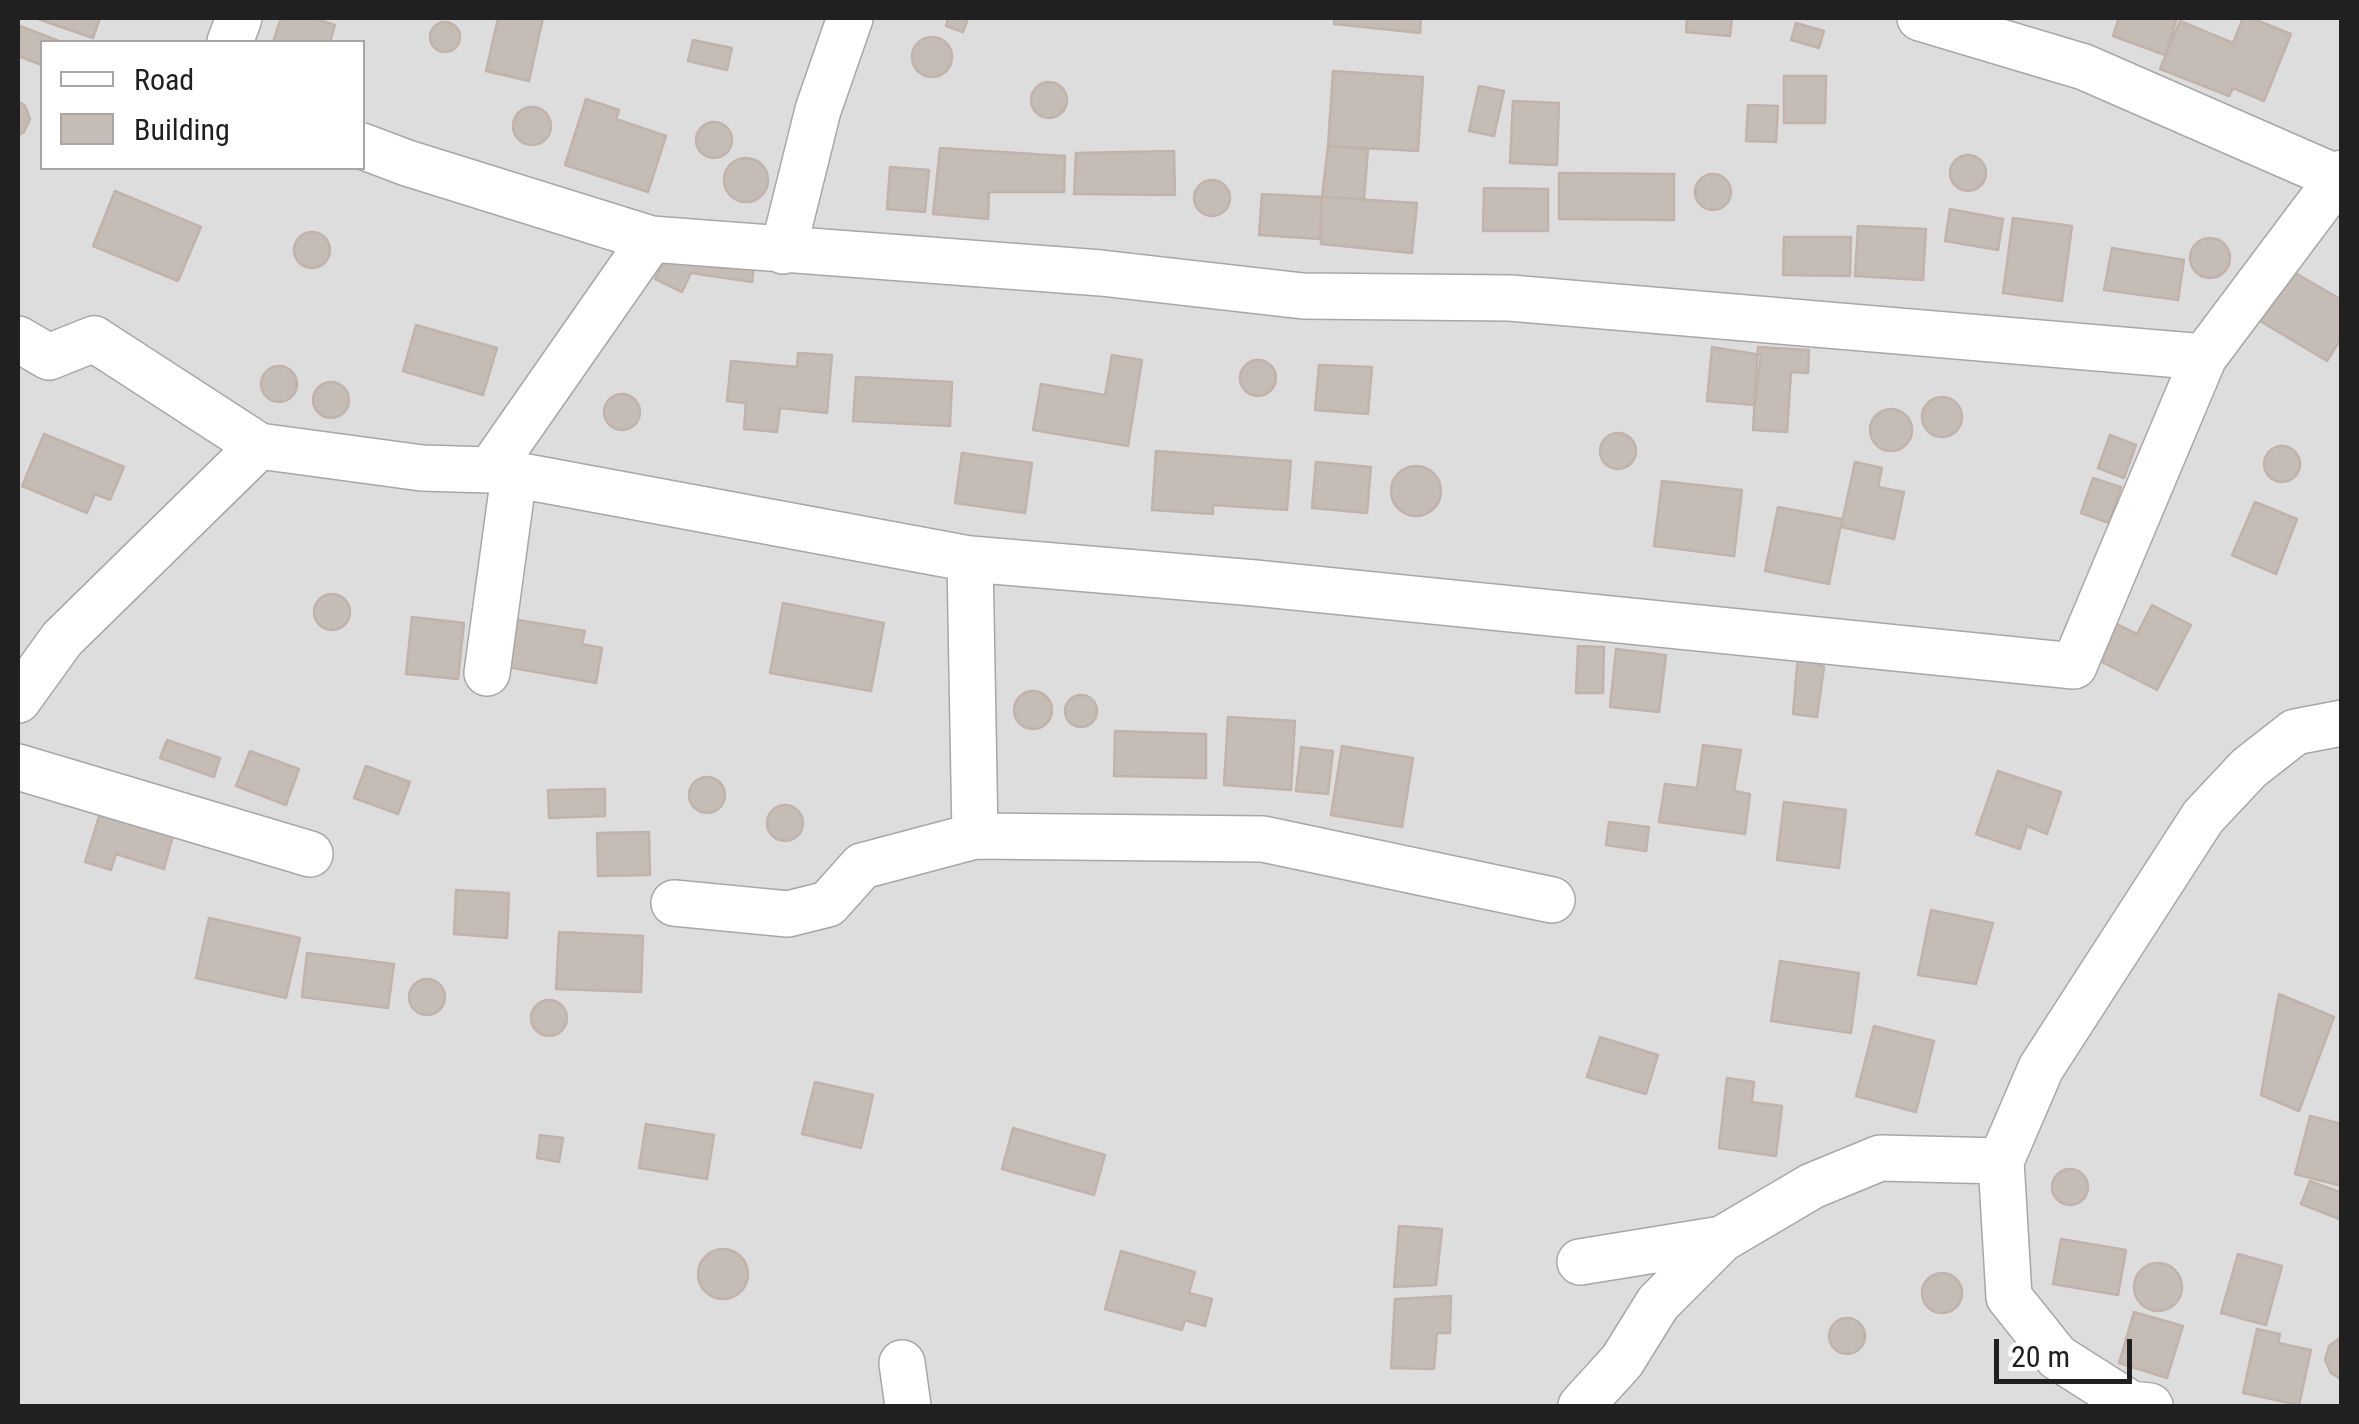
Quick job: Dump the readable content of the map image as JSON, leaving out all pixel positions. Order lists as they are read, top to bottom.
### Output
{
  "legend": ["Road", "Building"],
  "scale_bar": "20 m"
}
